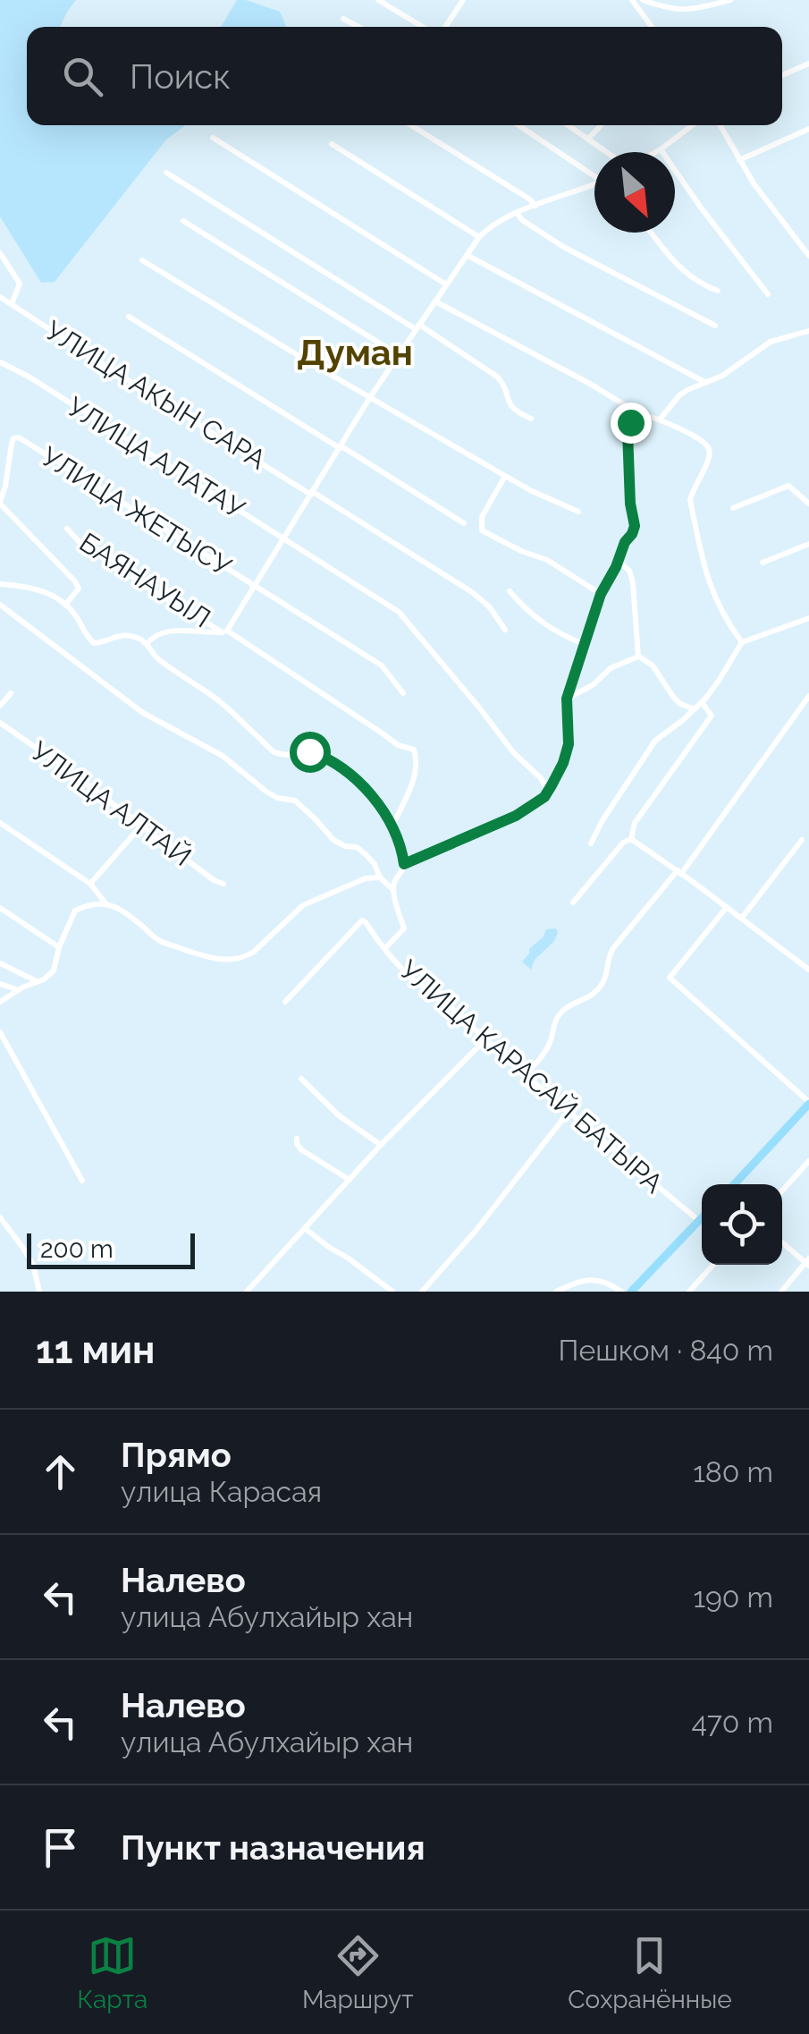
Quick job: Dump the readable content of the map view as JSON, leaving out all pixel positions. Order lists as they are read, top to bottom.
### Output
{
  "streets": {
    "street": [
      "УЛИЦА АКЫН САРА",
      "УЛИЦА АЛАТАУ",
      "УЛИЦА ЖЕТЫСУ",
      "БАЯНАУЫЛ",
      "УЛИЦА АЛТАЙ",
      "УЛИЦА КАРАСАЙ БАТЫРА"
    ]
  },
  "districts": ["Думан"],
  "scale_bar": "200 m",
  "north": "bottom right",
  "page": {
    "search": "Поиск",
    "scale": "200 m",
    "heading": ["11 мин", "Пешком · 840 m"],
    "list": [
      ["Прямо", "улица Карасая", "180 m"],
      ["Налево", "улица Абулхайыр хан", "190 m"],
      ["Налево", "улица Абулхайыр хан", "470 m"],
      "Пункт назначения"
    ],
    "nav": ["Карта", "Маршрут", "Сохранённые"]
  }
}
